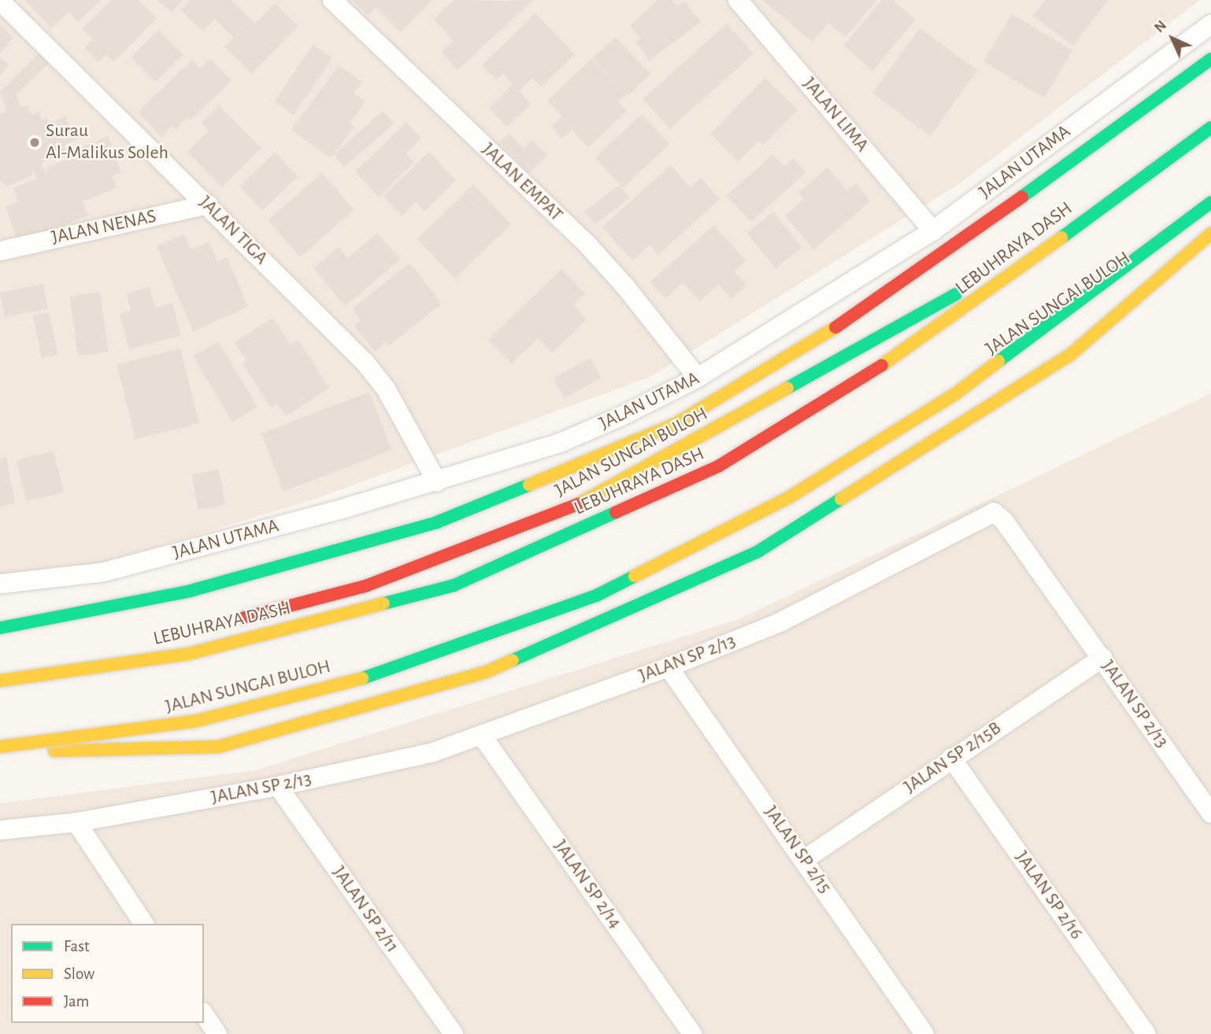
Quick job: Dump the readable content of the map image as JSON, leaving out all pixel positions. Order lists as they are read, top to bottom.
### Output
{
  "streets": {
    "highway": ["LEBUHRAYA DASH", "JALAN SUNGAI BULOH"],
    "street": [
      "JALAN LIMA",
      "JALAN UTAMA",
      "JALAN EMPAT",
      "JALAN NENAS",
      "JALAN TIGA",
      "JALAN SP 2/13",
      "JALAN SP 2/15B",
      "JALAN SP 2/15",
      "JALAN SP 2/14",
      "JALAN SP 2/16",
      "JALAN SP 2/11"
    ]
  },
  "crossings": [
    ["JALAN LIMA", "JALAN UTAMA"],
    ["JALAN UTAMA", "JALAN EMPAT"],
    ["JALAN UTAMA", "JALAN TIGA"],
    ["JALAN NENAS", "JALAN TIGA"],
    ["JALAN SP 2/13", "JALAN SP 2/15B"],
    ["JALAN SP 2/13", "JALAN SP 2/15"],
    ["JALAN SP 2/13", "JALAN SP 2/14"],
    ["JALAN SP 2/13", "JALAN SP 2/11"],
    ["JALAN SP 2/15B", "JALAN SP 2/15"],
    ["JALAN SP 2/15B", "JALAN SP 2/16"]
  ],
  "places": ["Surau Al-Malikus Soleh"],
  "legend": ["Fast", "Slow", "Jam"],
  "north": "top left"
}
